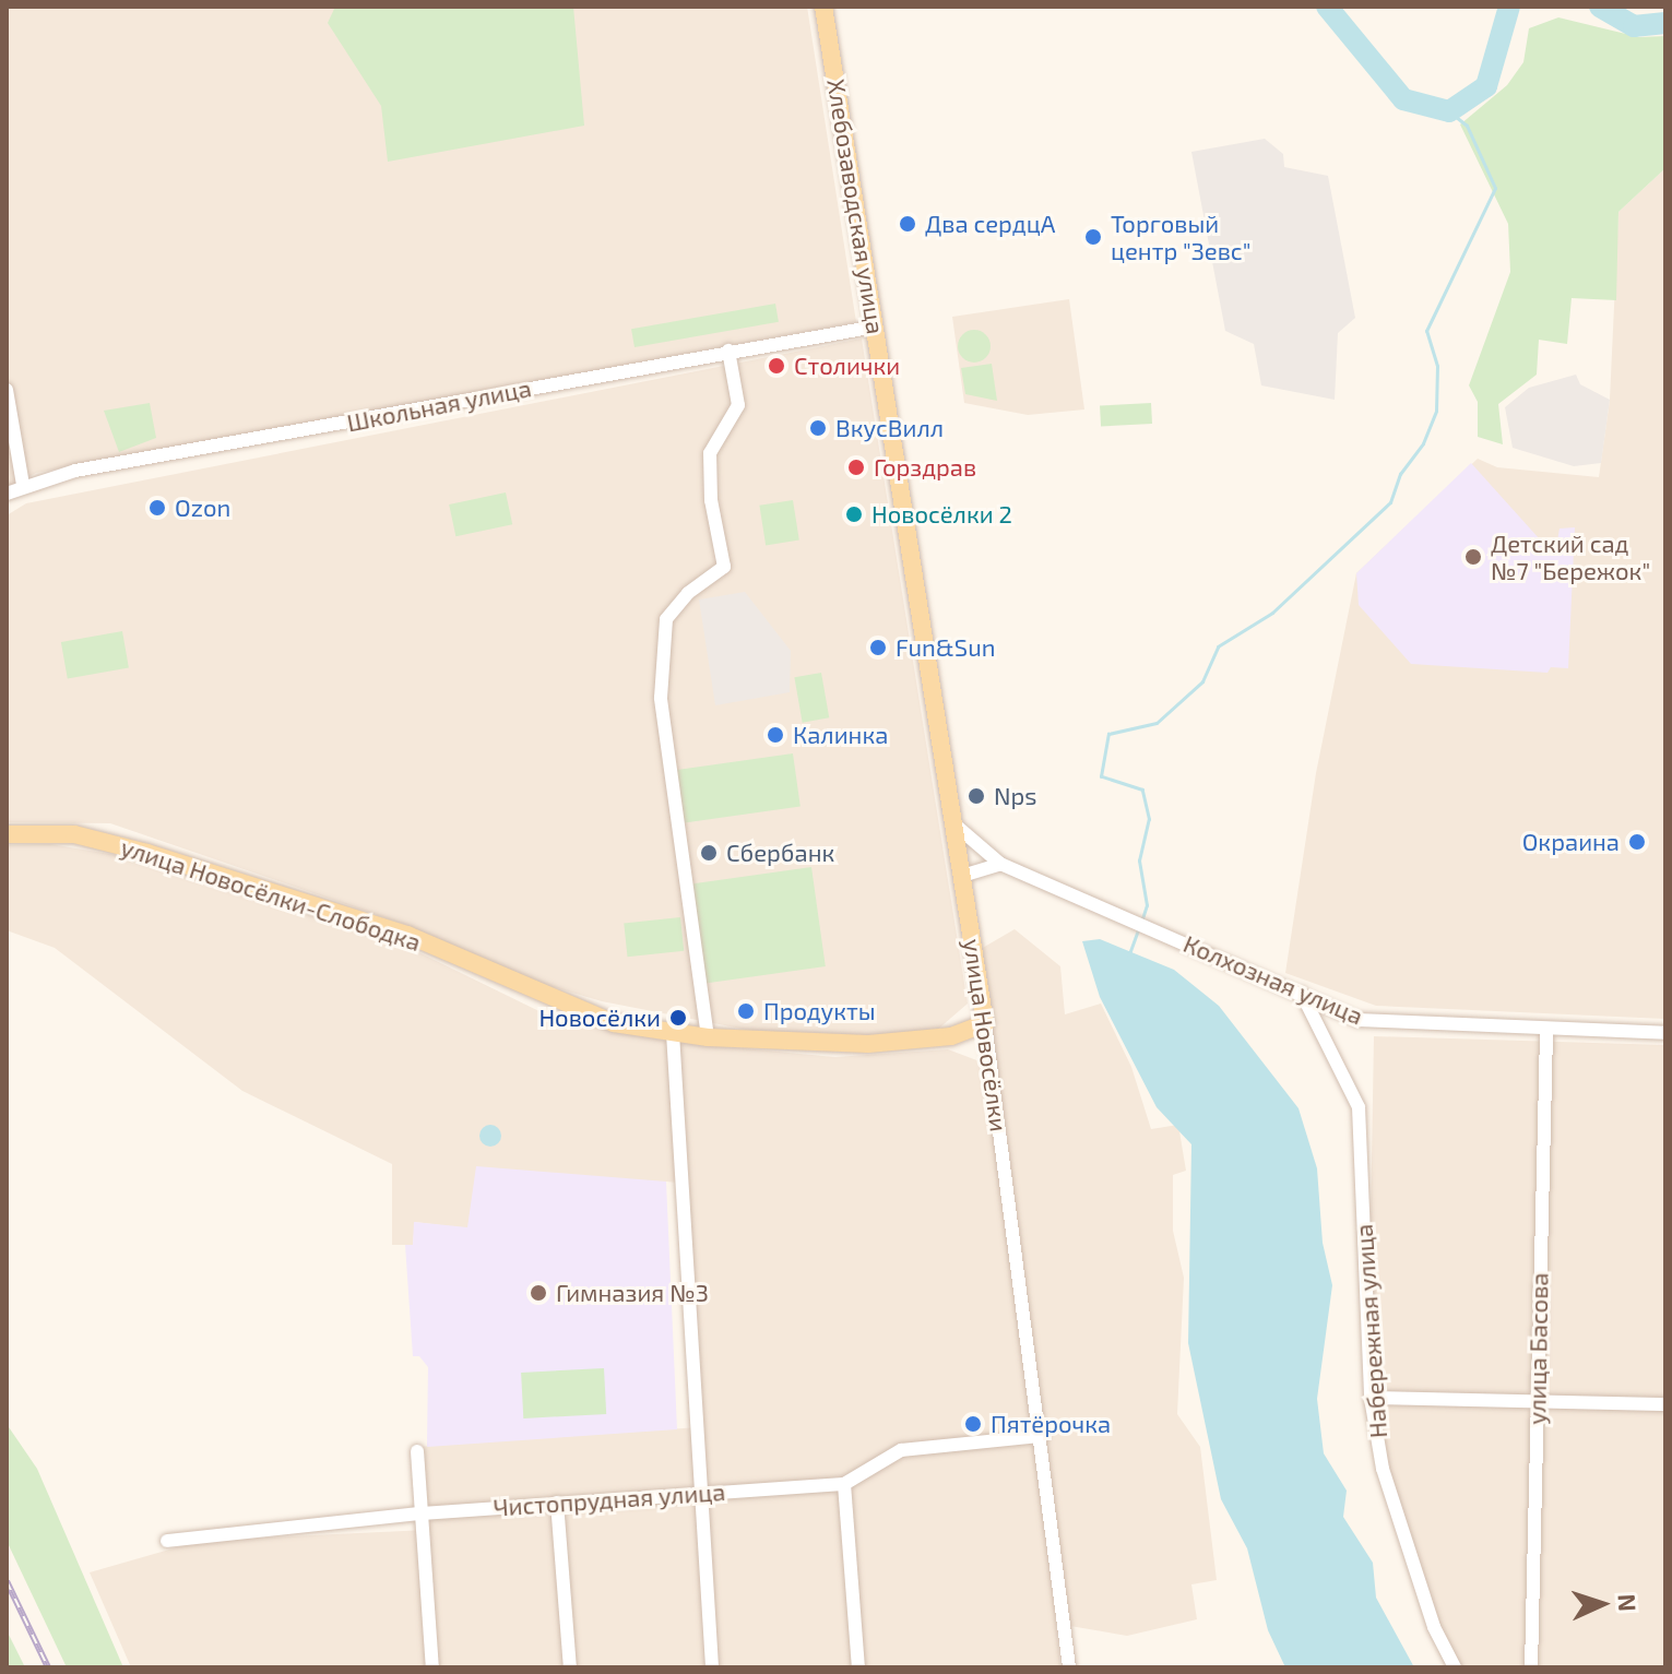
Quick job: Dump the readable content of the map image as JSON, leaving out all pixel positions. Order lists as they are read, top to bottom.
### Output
{
  "streets": {
    "main road": ["Хлебозаводская улица", "улица Новосёлки-Слободка", "улица Новосёлки"],
    "street": [
      "Школьная улица",
      "Колхозная улица",
      "Набережная улица",
      "улица Басова",
      "Чистопрудная улица"
    ]
  },
  "crossings": [
    ["Хлебозаводская улица", "Школьная улица"],
    ["Хлебозаводская улица", "улица Новосёлки"],
    ["улица Новосёлки-Слободка", "улица Новосёлки"],
    ["Колхозная улица", "улица Новосёлки"],
    ["Колхозная улица", "Набережная улица"],
    ["Колхозная улица", "улица Басова"],
    ["улица Новосёлки", "Чистопрудная улица"]
  ],
  "places": [
    "Два сердцА",
    "Торговый центр \"Зевс\"",
    "Столички",
    "ВкусВилл",
    "Горздрав",
    "Ozon",
    "Новосёлки 2",
    "Детский сад №7 \"Бережок\"",
    "Fun&Sun",
    "Калинка",
    "Nps",
    "Окраина",
    "Сбербанк",
    "Продукты",
    "Новосёлки",
    "Гимназия №3",
    "Пятёрочка"
  ],
  "north": "right"
}
